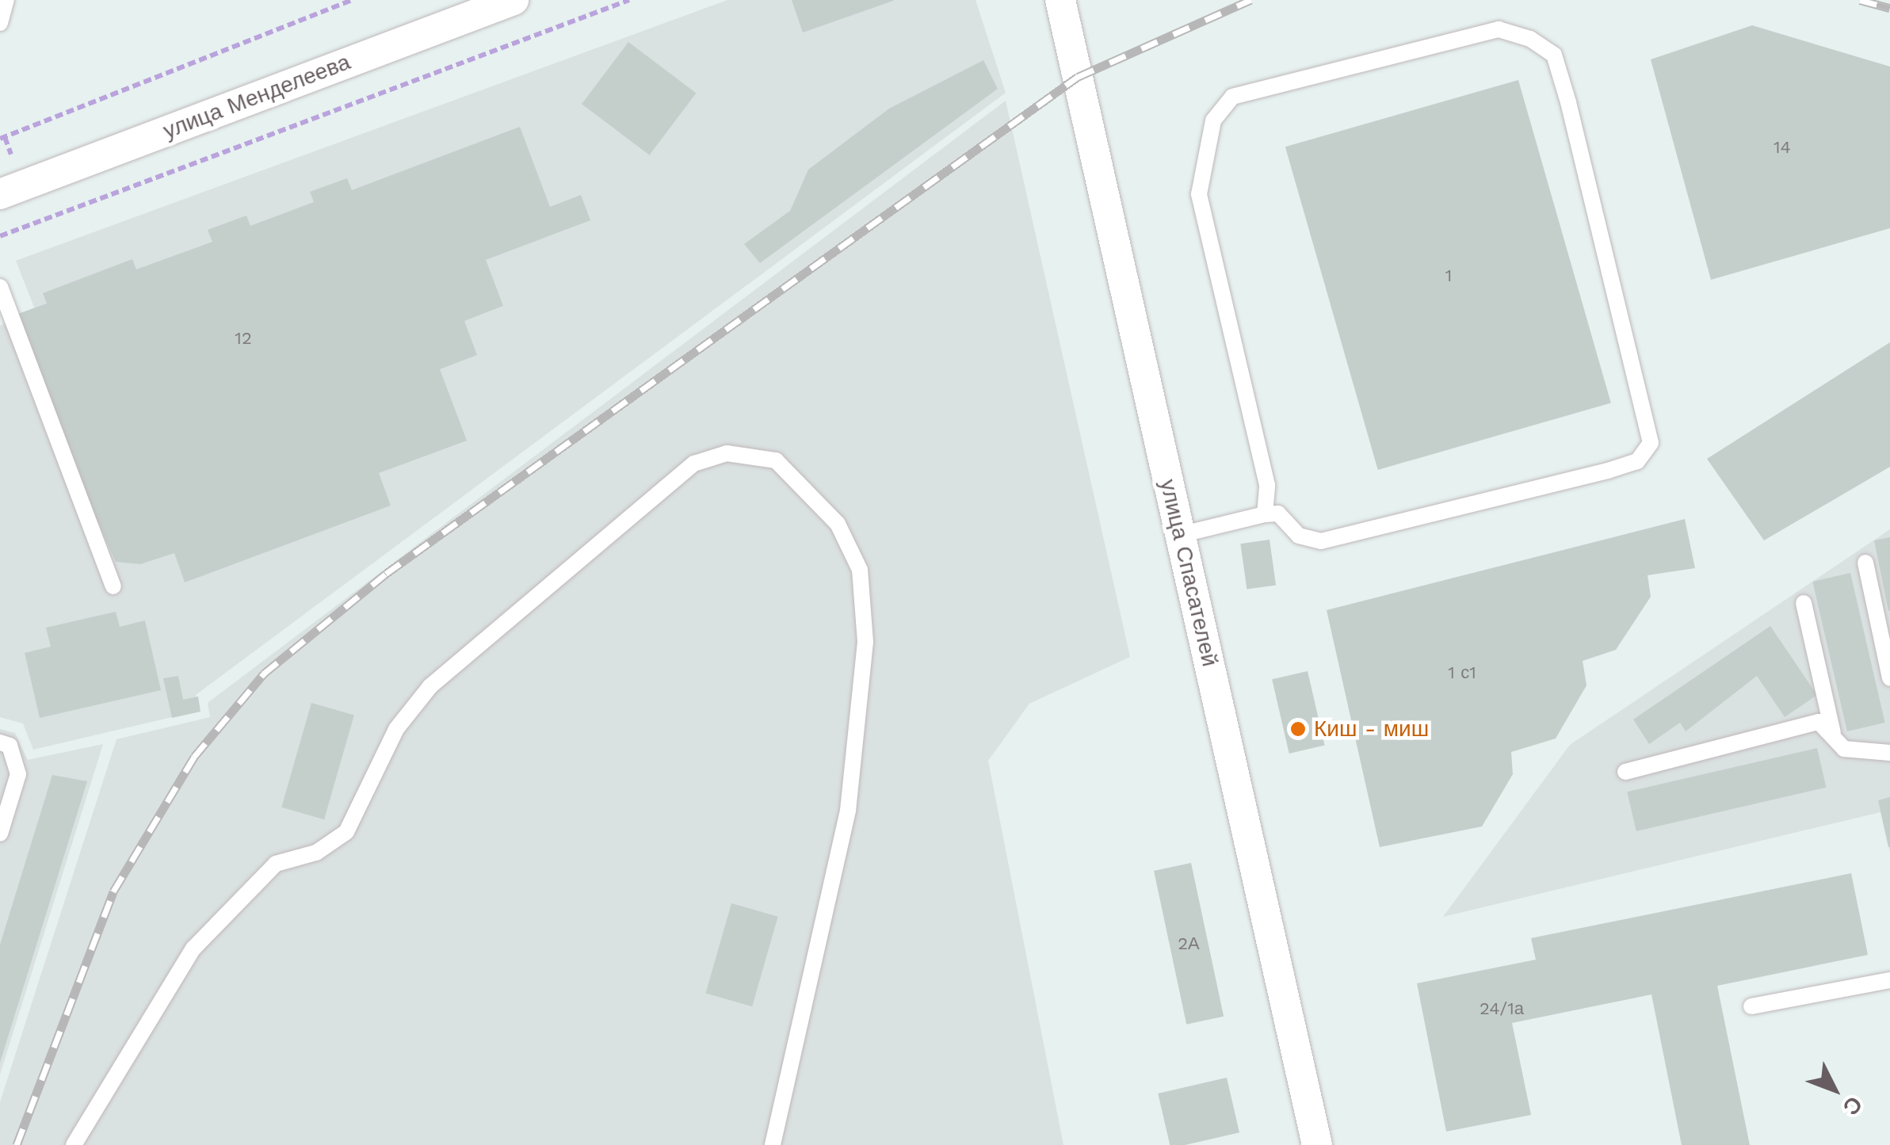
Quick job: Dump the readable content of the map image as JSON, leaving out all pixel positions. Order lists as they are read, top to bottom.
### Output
{
  "streets": {
    "street": ["улица Менделеева", "улица Спасателей"]
  },
  "places": ["Киш - миш"],
  "house_numbers": [
    "14",
    "1",
    "12",
    "1 с1",
    "2А",
    "24/1а"
  ],
  "north": "bottom right"
}
